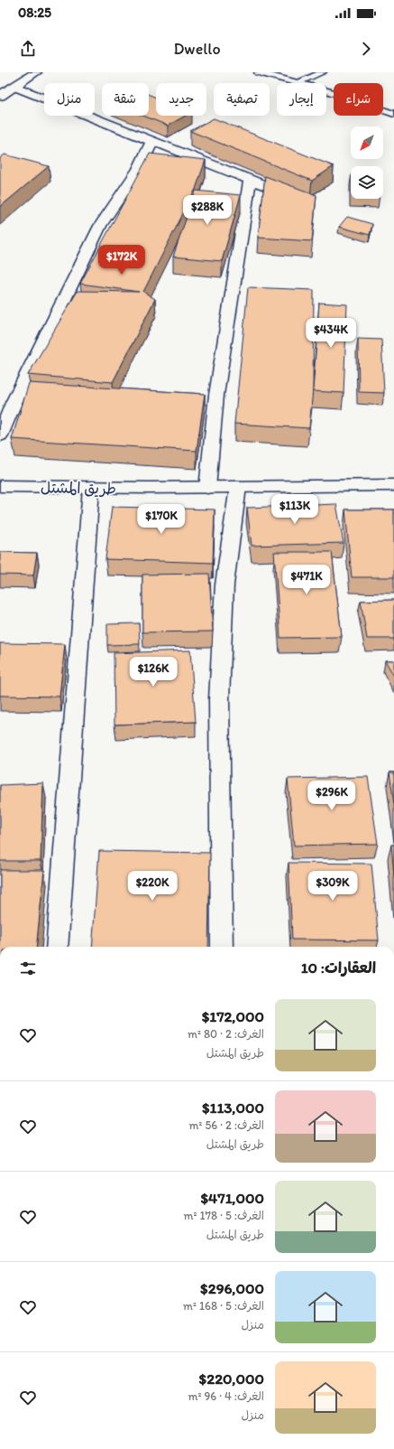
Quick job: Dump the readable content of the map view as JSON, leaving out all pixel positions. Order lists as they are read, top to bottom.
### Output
{
  "streets": {
    "street": ["طريق المشتل"]
  },
  "north": "bottom left",
  "page": {
    "status": "08:25",
    "header": "Dwello",
    "chip": [
      "شراء",
      "إيجار",
      "تصفية",
      "جديد",
      "شقة",
      "منزل"
    ],
    "price": [
      "$288K",
      "$172K",
      "$434K",
      "$113K",
      "$170K",
      "$471K",
      "$126K",
      "$296K",
      "$220K",
      "$309K"
    ],
    "heading": "العقارات: 10",
    "list": [
      {
        "name": "$172,000",
        "note": "الغرف: 2 · 80 m² · طريق المشتل"
      },
      {
        "name": "$113,000",
        "note": "الغرف: 2 · 56 m² · طريق المشتل"
      },
      {
        "name": "$471,000",
        "note": "الغرف: 5 · 178 m² · طريق المشتل"
      },
      {
        "name": "$296,000",
        "note": "الغرف: 5 · 168 m² · منزل"
      },
      {
        "name": "$220,000",
        "note": "الغرف: 4 · 96 m² · منزل"
      }
    ]
  }
}
